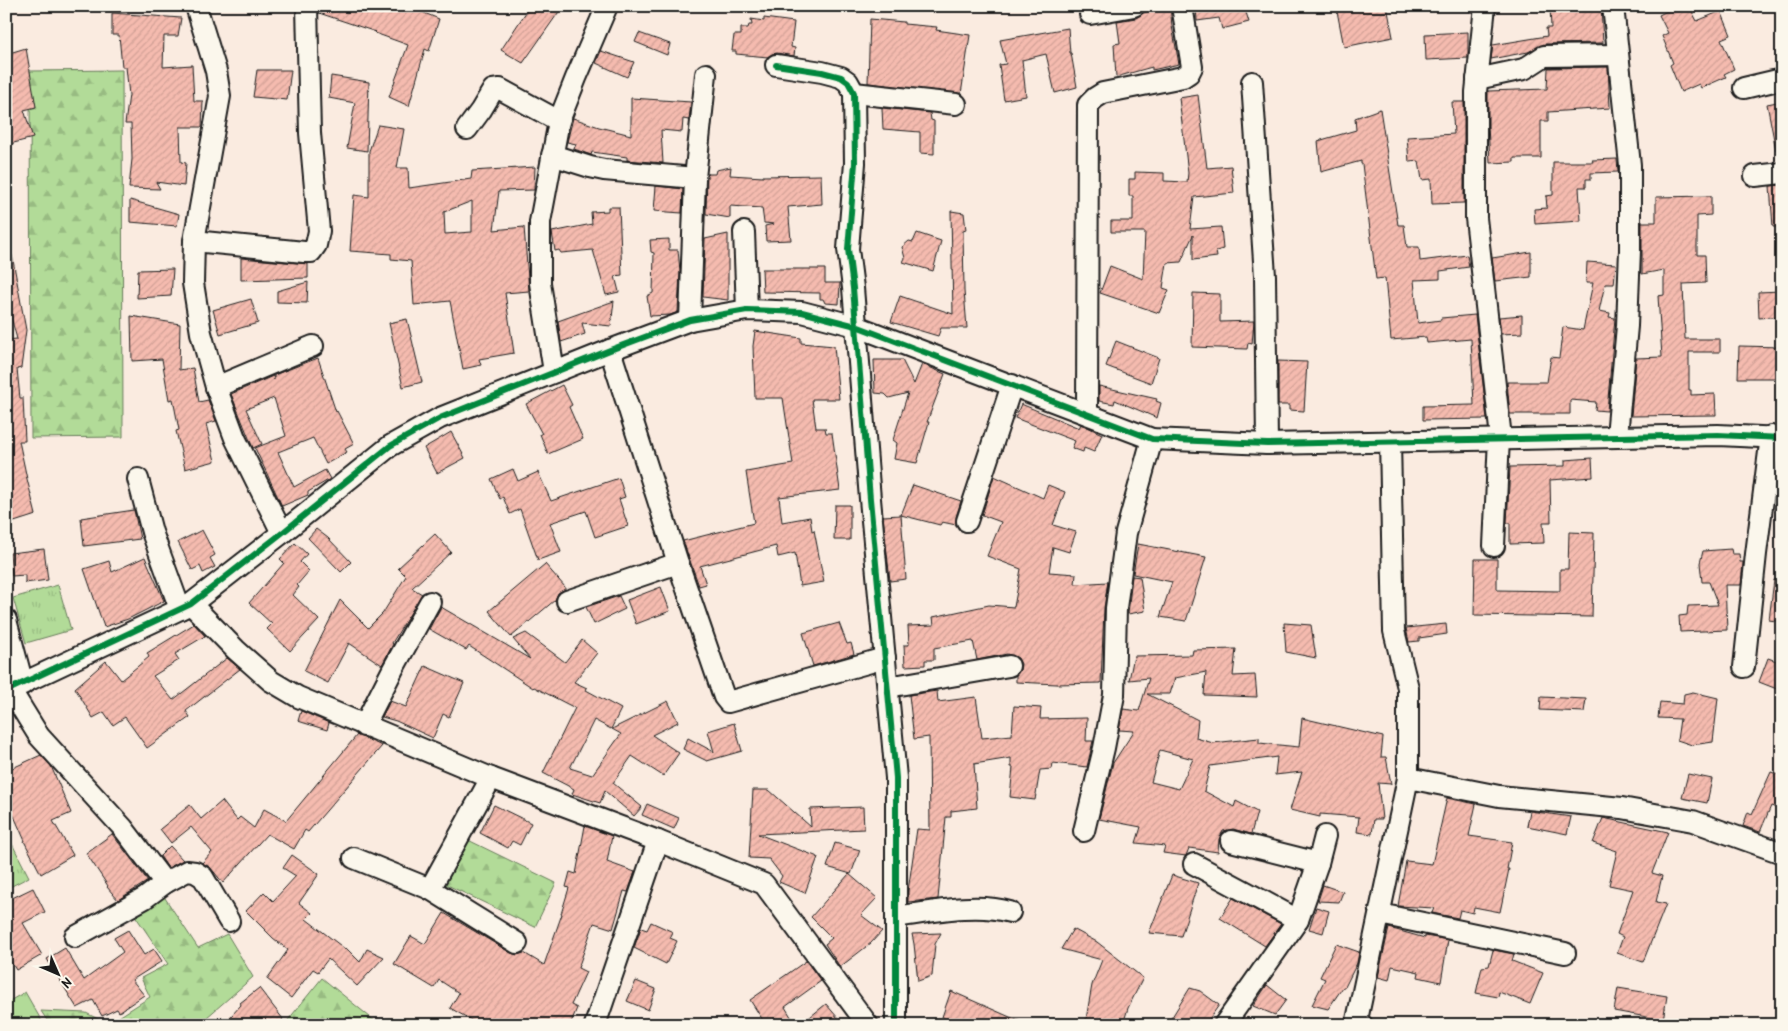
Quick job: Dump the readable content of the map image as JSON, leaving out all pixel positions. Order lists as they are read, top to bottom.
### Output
{
  "north": "bottom right"
}
